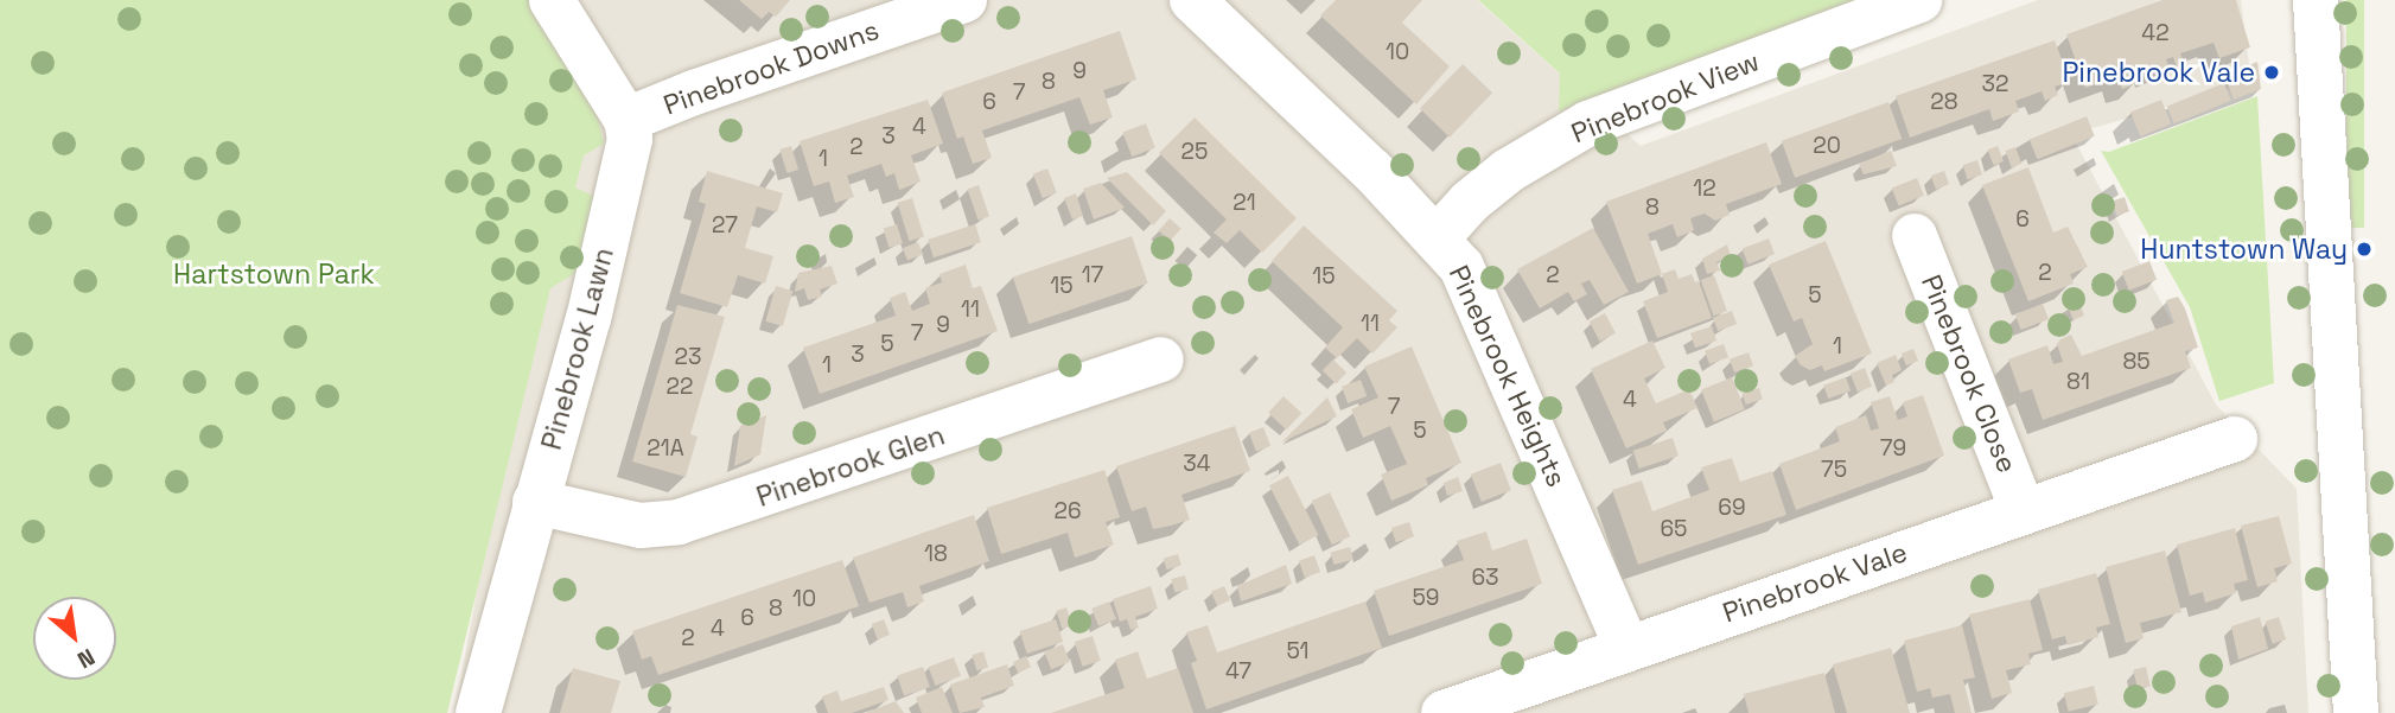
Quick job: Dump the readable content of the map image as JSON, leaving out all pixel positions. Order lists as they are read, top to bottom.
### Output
{
  "streets": {
    "street": [
      "Pinebrook Downs",
      "Pinebrook View",
      "Pinebrook Lawn",
      "Pinebrook Close",
      "Pinebrook Heights",
      "Pinebrook Glen",
      "Pinebrook Vale"
    ]
  },
  "crossings": [
    ["Pinebrook Downs", "Pinebrook Lawn"],
    ["Pinebrook View", "Pinebrook Heights"],
    ["Pinebrook Lawn", "Pinebrook Glen"],
    ["Pinebrook Close", "Pinebrook Vale"],
    ["Pinebrook Heights", "Pinebrook Vale"]
  ],
  "parks": ["Hartstown Park"],
  "places": ["Pinebrook Vale", "Huntstown Way"],
  "house_numbers": [
    "42",
    "10",
    "9",
    "8",
    "32",
    "7",
    "6",
    "28",
    "4",
    "3",
    "20",
    "2",
    "25",
    "1",
    "12",
    "21",
    "8",
    "6",
    "27",
    "2",
    "17",
    "2",
    "15",
    "15",
    "5",
    "11",
    "11",
    "9",
    "7",
    "5",
    "1",
    "3",
    "23",
    "85",
    "1",
    "81",
    "22",
    "4",
    "7",
    "5",
    "21A",
    "79",
    "34",
    "75",
    "69",
    "26",
    "65",
    "18",
    "63",
    "59",
    "10",
    "8",
    "6",
    "4",
    "2",
    "51",
    "47"
  ],
  "north": "bottom right"
}
